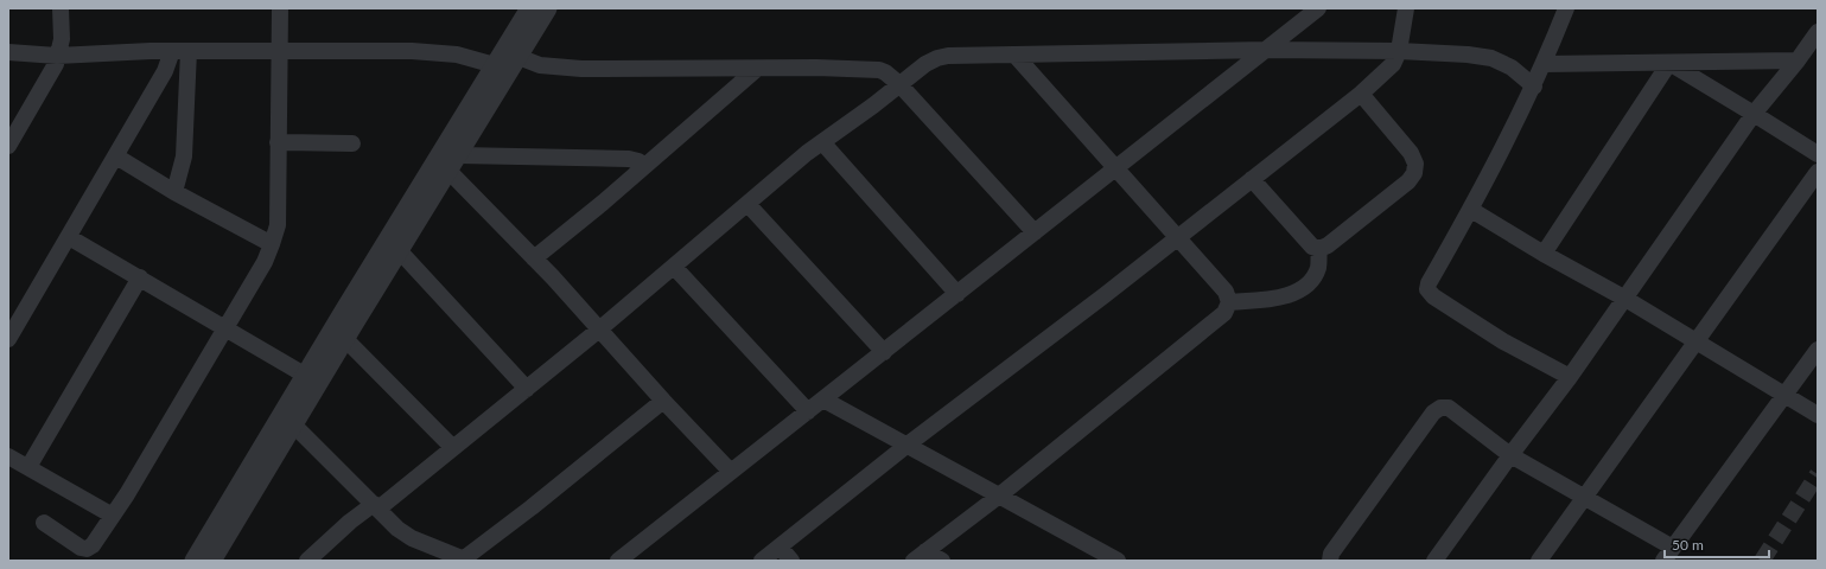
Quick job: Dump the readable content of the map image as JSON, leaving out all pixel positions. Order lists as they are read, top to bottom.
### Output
{
  "scale_bar": "50 m"
}
